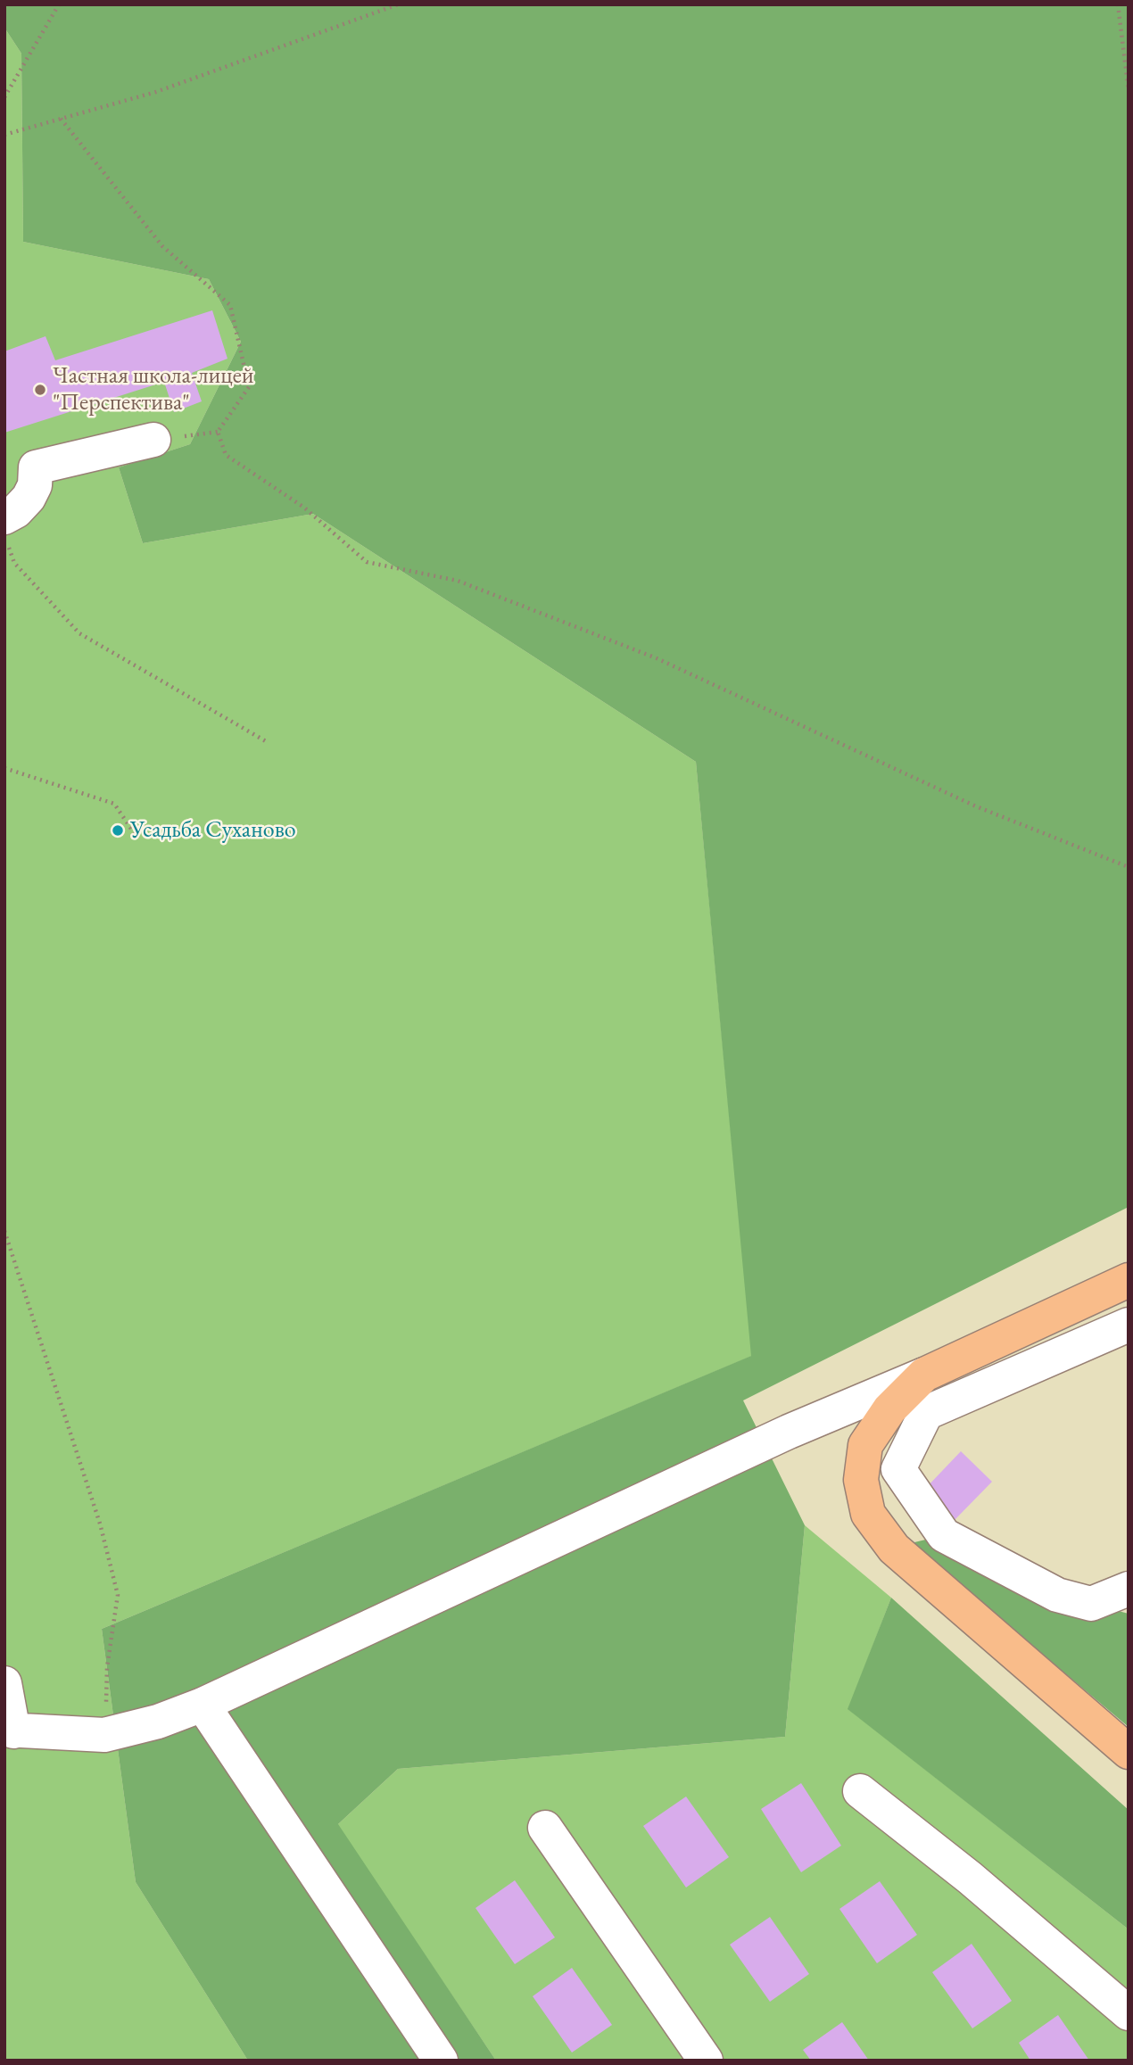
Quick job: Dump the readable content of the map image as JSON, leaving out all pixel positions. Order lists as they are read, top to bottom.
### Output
{
  "places": ["Частная школа-лицей \"Перспектива\"", "Усадьба Суханово"]
}
